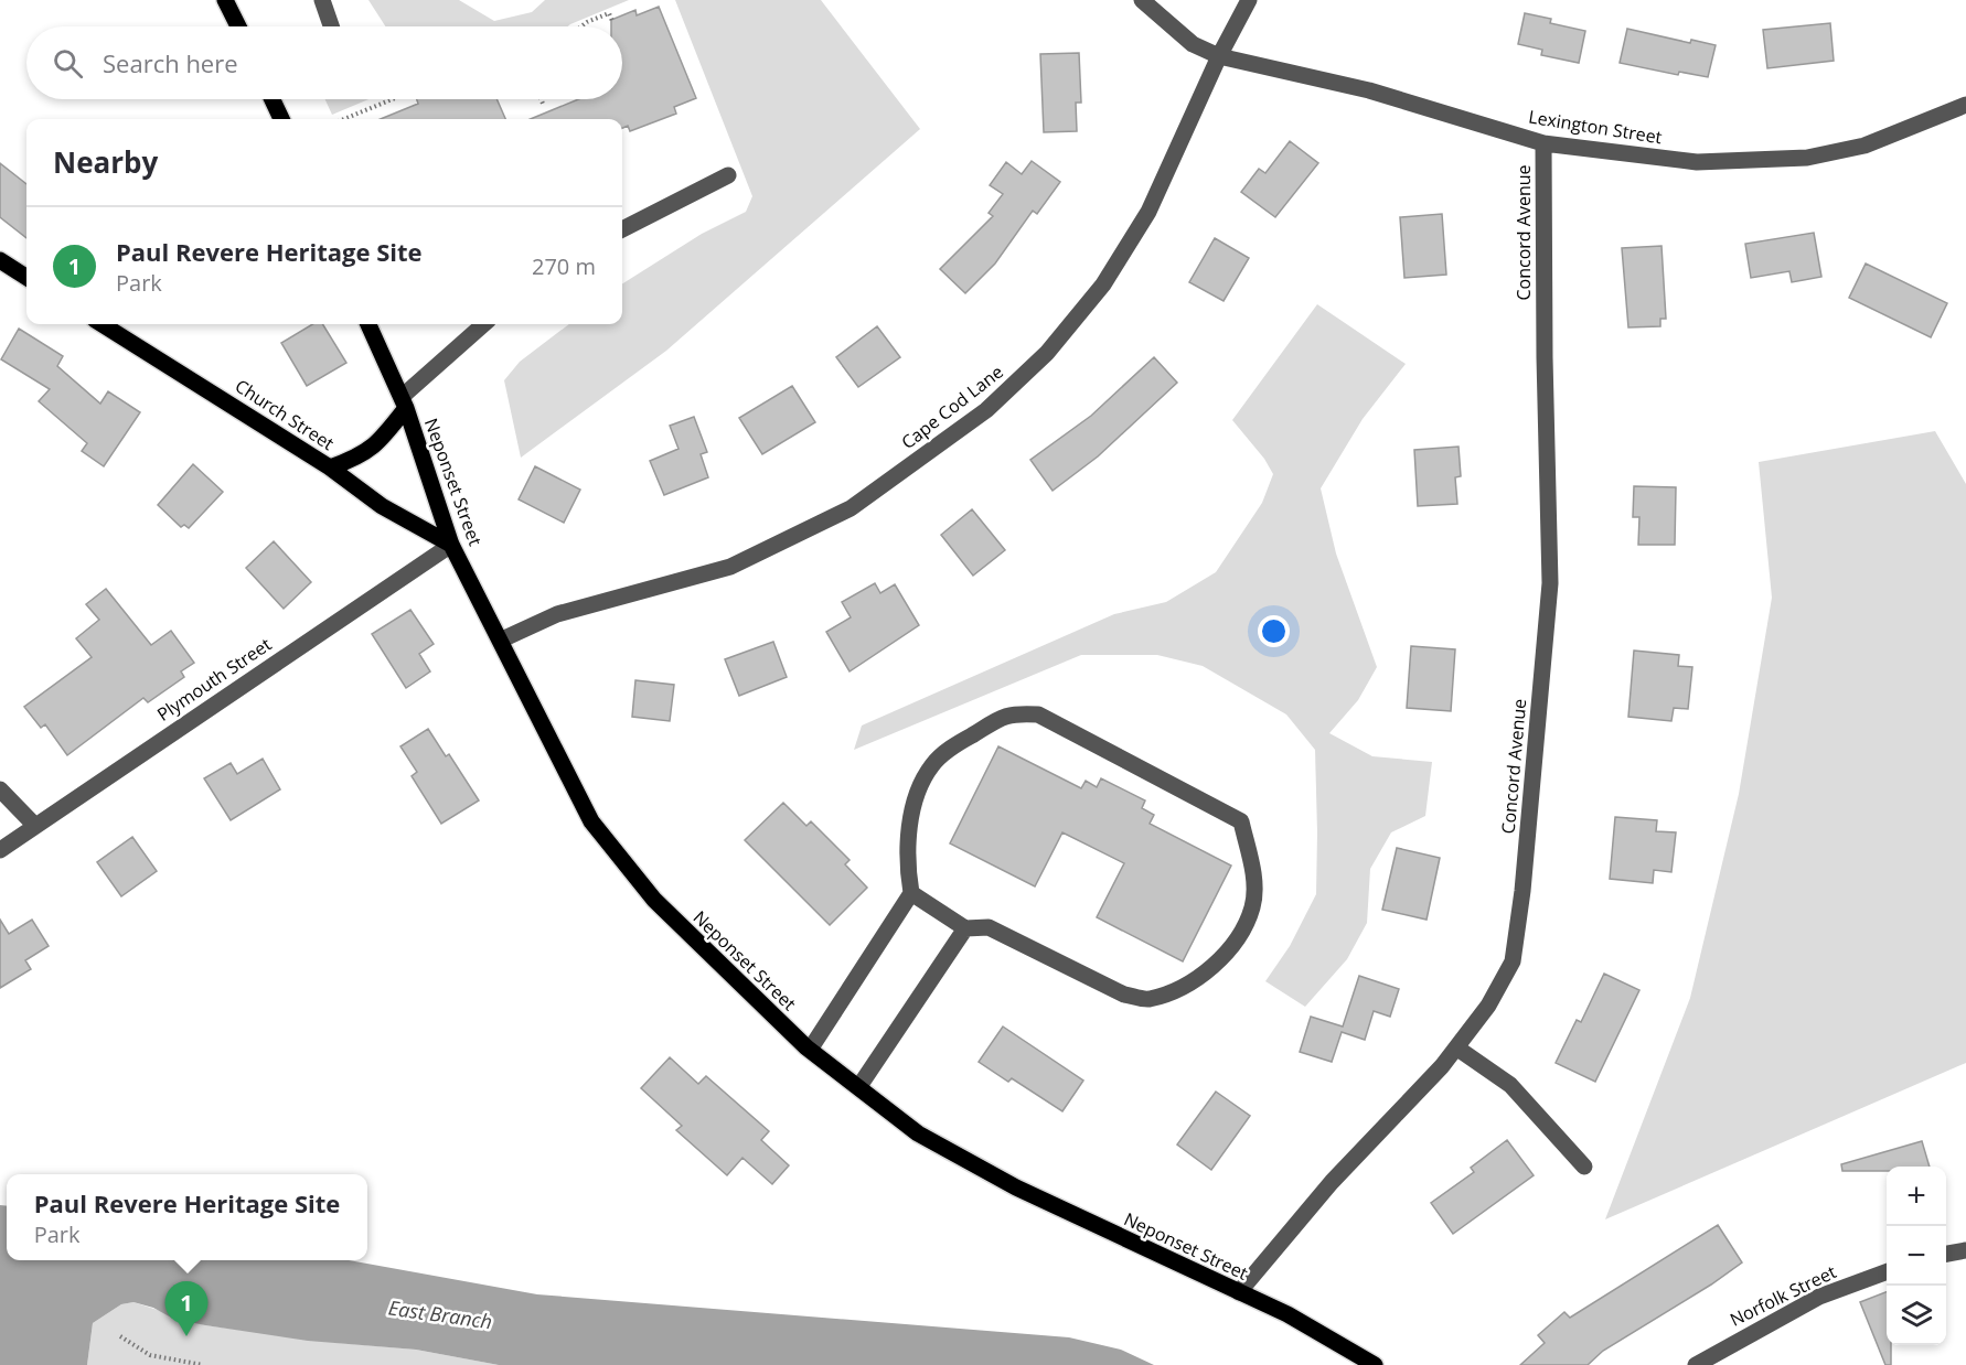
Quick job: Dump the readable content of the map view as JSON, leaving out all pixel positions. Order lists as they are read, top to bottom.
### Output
{
  "streets": {
    "main road": ["Church Street", "Neponset Street"],
    "street": [
      "Lexington Street",
      "Concord Avenue",
      "Cape Cod Lane",
      "Plymouth Street",
      "Norfolk Street"
    ]
  },
  "crossings": [
    ["Lexington Street", "Concord Avenue"],
    ["Lexington Street", "Cape Cod Lane"],
    ["Concord Avenue", "Neponset Street"],
    ["Cape Cod Lane", "Neponset Street"],
    ["Church Street", "Neponset Street"],
    ["Church Street", "Plymouth Street"],
    ["Neponset Street", "Plymouth Street"]
  ],
  "water": ["East Branch"],
  "page": {
    "search": "Search here",
    "heading": "Nearby",
    "list": [
      {
        "mark": "1",
        "name": "Paul Revere Heritage Site",
        "note": "Park",
        "value": "270 m"
      }
    ],
    "map_buttons": ["+", "−"],
    "popup": ["Paul Revere Heritage Site", "Park"],
    "pins": "1"
  }
}
